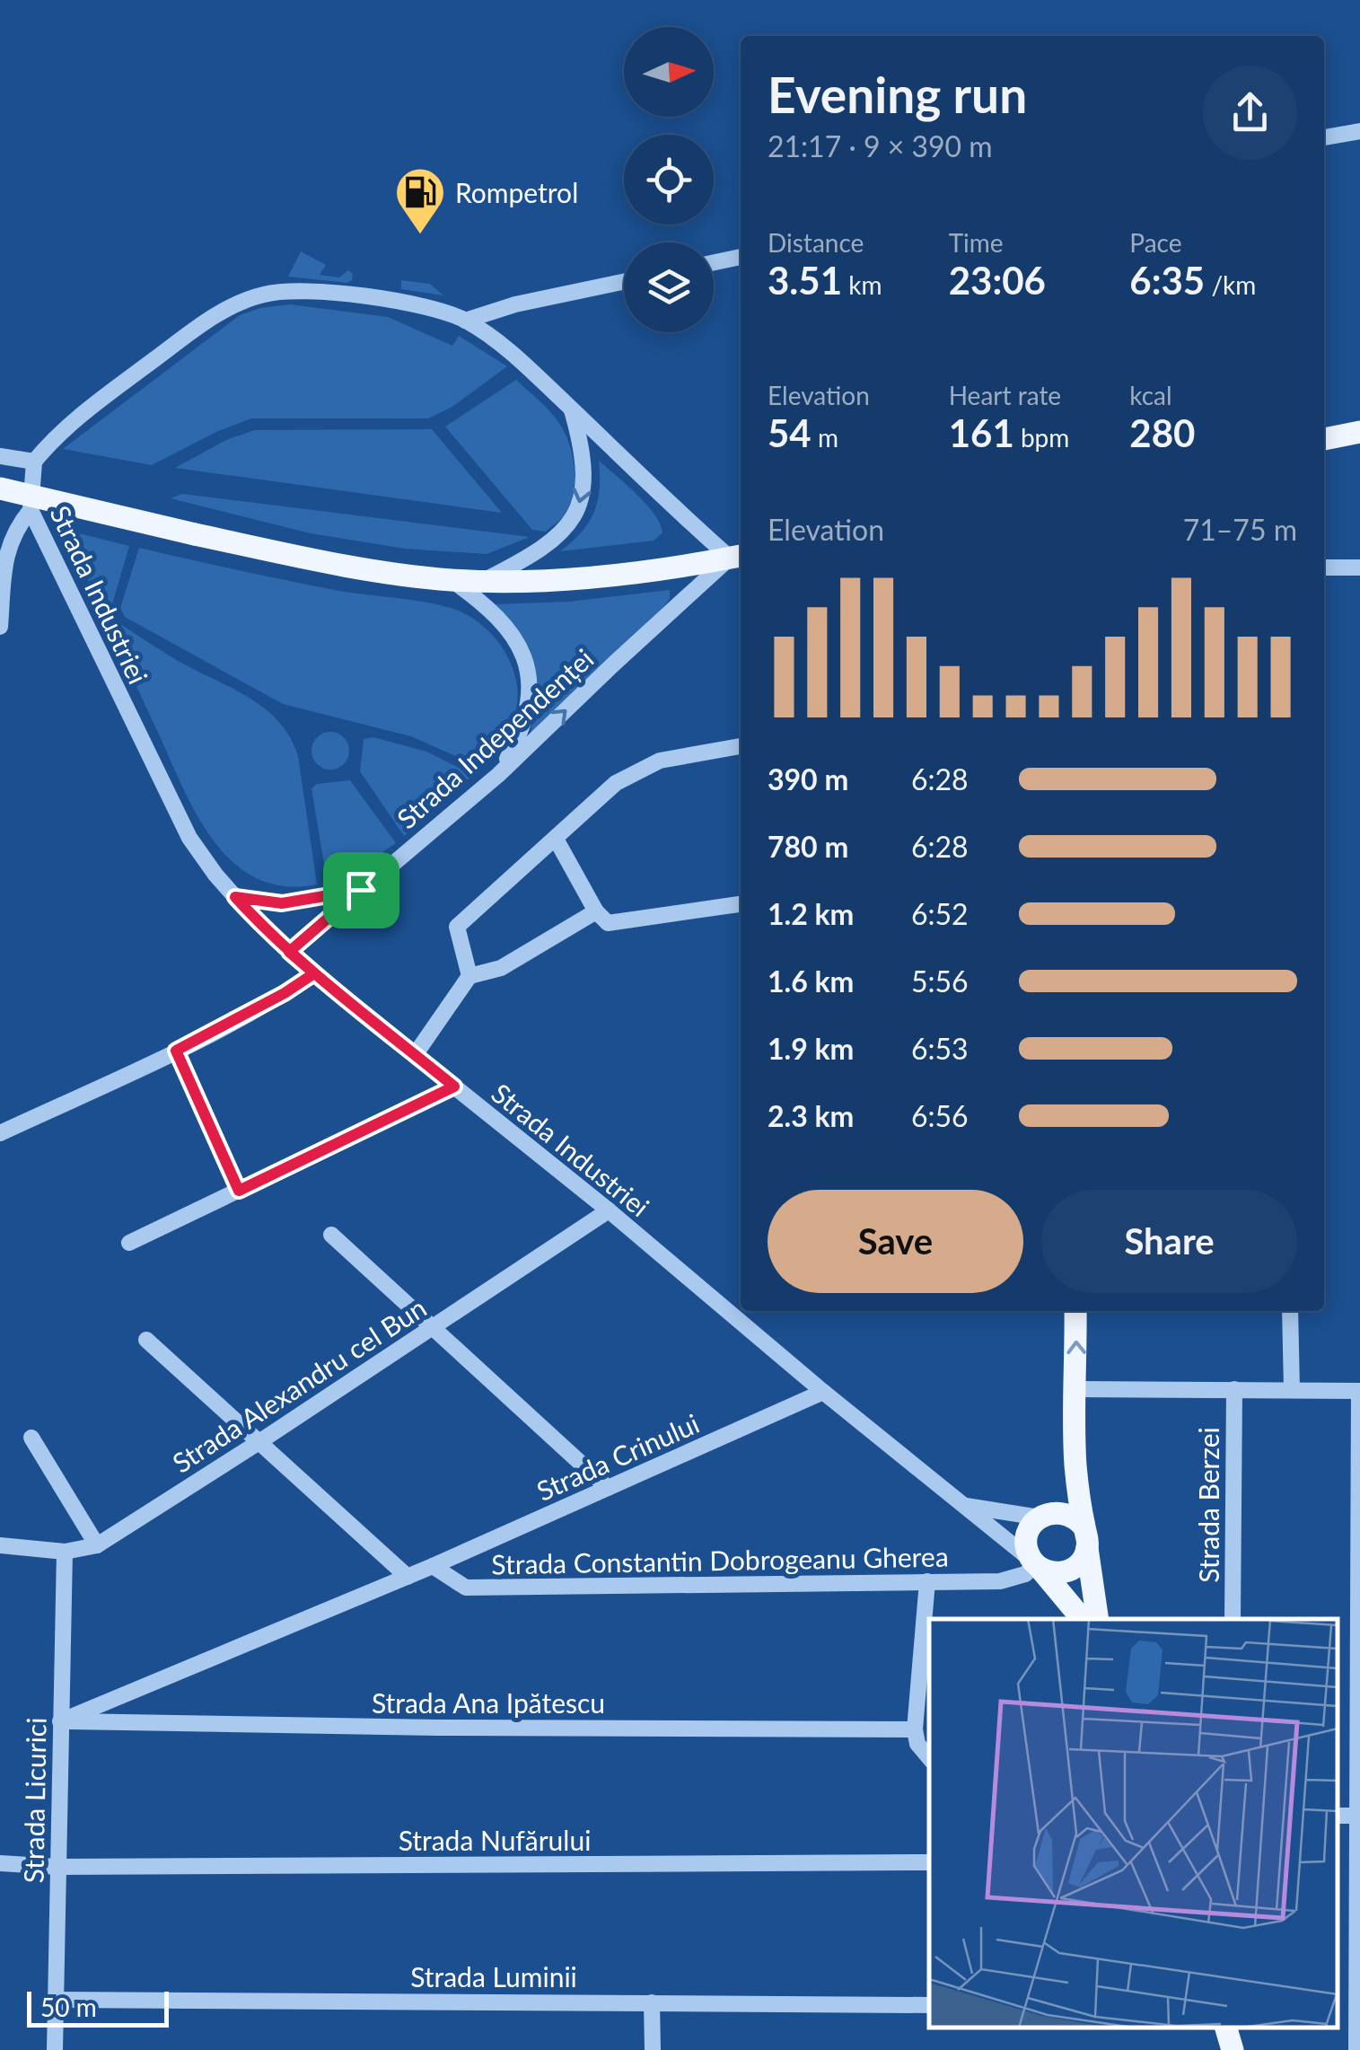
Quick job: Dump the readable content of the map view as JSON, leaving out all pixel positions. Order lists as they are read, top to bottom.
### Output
{
  "streets": {
    "street": [
      "Strada Industriei",
      "Strada Independenței",
      "Strada Alexandru cel Bun",
      "Strada Crinului",
      "Strada Berzei",
      "Strada Constantin Dobrogeanu Gherea",
      "Strada Ana Ipătescu",
      "Strada Licurici",
      "Strada Nufărului",
      "Strada Luminii"
    ]
  },
  "crossings": [
    ["Strada Industriei", "Strada Independenței"],
    ["Strada Industriei", "Strada Alexandru cel Bun"],
    ["Strada Industriei", "Strada Crinului"],
    ["Strada Industriei", "Strada Constantin Dobrogeanu Gherea"],
    ["Strada Alexandru cel Bun", "Strada Licurici"],
    ["Strada Crinului", "Strada Constantin Dobrogeanu Gherea"],
    ["Strada Ana Ipătescu", "Strada Licurici"],
    ["Strada Licurici", "Strada Nufărului"],
    ["Strada Licurici", "Strada Luminii"]
  ],
  "places": {
    "fuel station": ["Rompetrol"]
  },
  "scale_bar": "50 m",
  "north": "right",
  "page": {
    "heading": ["Evening run", "21:17 · 9 × 390 m"],
    "stats": [
      ["Distance", "3.51 km"],
      ["Time", "23:06"],
      ["Pace", "6:35 /km"],
      ["Elevation", "54 m"],
      ["Heart rate", "161 bpm"],
      ["kcal", "280"]
    ],
    "chart": ["Elevation", "71–75 m"],
    "list": [
      {
        "name": "390 m",
        "note": "6:28"
      },
      {
        "name": "780 m",
        "note": "6:28"
      },
      {
        "name": "1.2 km",
        "note": "6:52"
      },
      {
        "name": "1.6 km",
        "note": "5:56"
      },
      {
        "name": "1.9 km",
        "note": "6:53"
      },
      {
        "name": "2.3 km",
        "note": "6:56"
      }
    ],
    "buttons": ["Save", "Share"],
    "scale": "50 m"
  }
}
